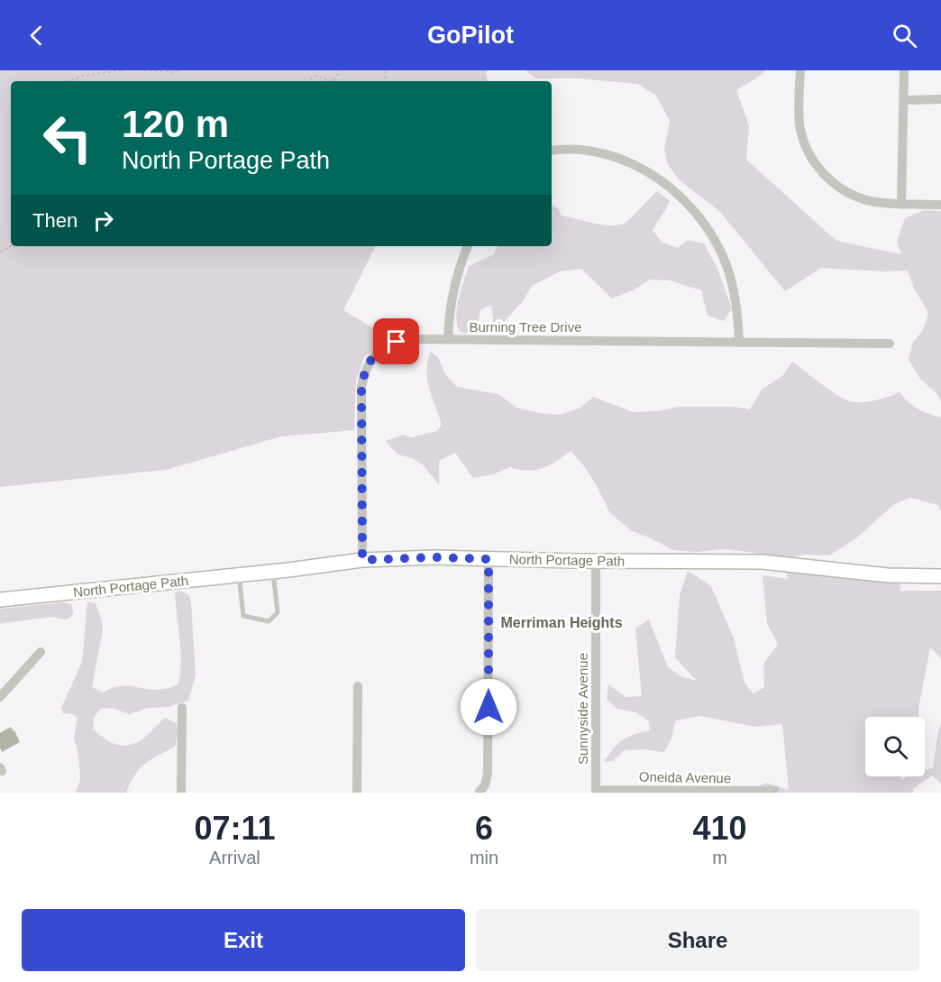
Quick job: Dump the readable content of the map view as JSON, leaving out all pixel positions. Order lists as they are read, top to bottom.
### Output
{
  "streets": {
    "main road": ["North Portage Path"],
    "street": ["Burning Tree Drive", "Sunnyside Avenue", "Oneida Avenue"]
  },
  "crossings": [
    ["Burning Tree Drive", "North Portage Path"],
    ["North Portage Path", "Sunnyside Avenue"],
    ["Sunnyside Avenue", "Oneida Avenue"]
  ],
  "districts": ["Merriman Heights"],
  "page": {
    "header": "GoPilot",
    "turn": ["120 m", "North Portage Path"],
    "then": "Then",
    "eta": [
      "07:11",
      "Arrival",
      "6",
      "min",
      "410",
      "m"
    ],
    "buttons": ["Exit", "Share"]
  }
}
